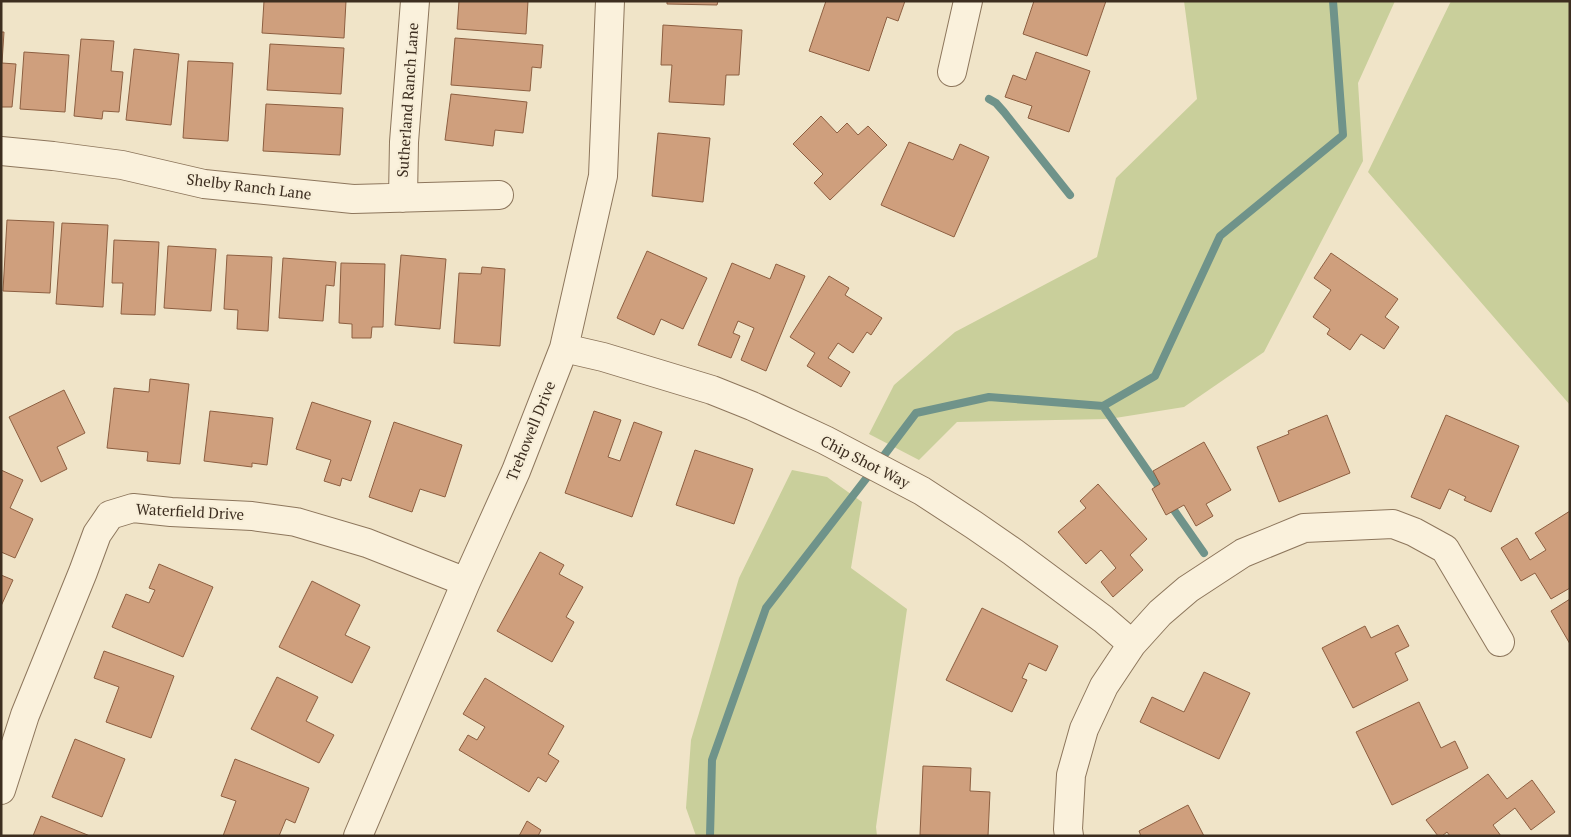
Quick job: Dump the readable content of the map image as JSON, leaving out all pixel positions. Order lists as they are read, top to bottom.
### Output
{
  "streets": {
    "street": [
      "Sutherland Ranch Lane",
      "Shelby Ranch Lane",
      "Trehowell Drive",
      "Chip Shot Way",
      "Waterfield Drive"
    ]
  },
  "crossings": [
    ["Sutherland Ranch Lane", "Shelby Ranch Lane"],
    ["Trehowell Drive", "Chip Shot Way"],
    ["Trehowell Drive", "Waterfield Drive"]
  ]
}
